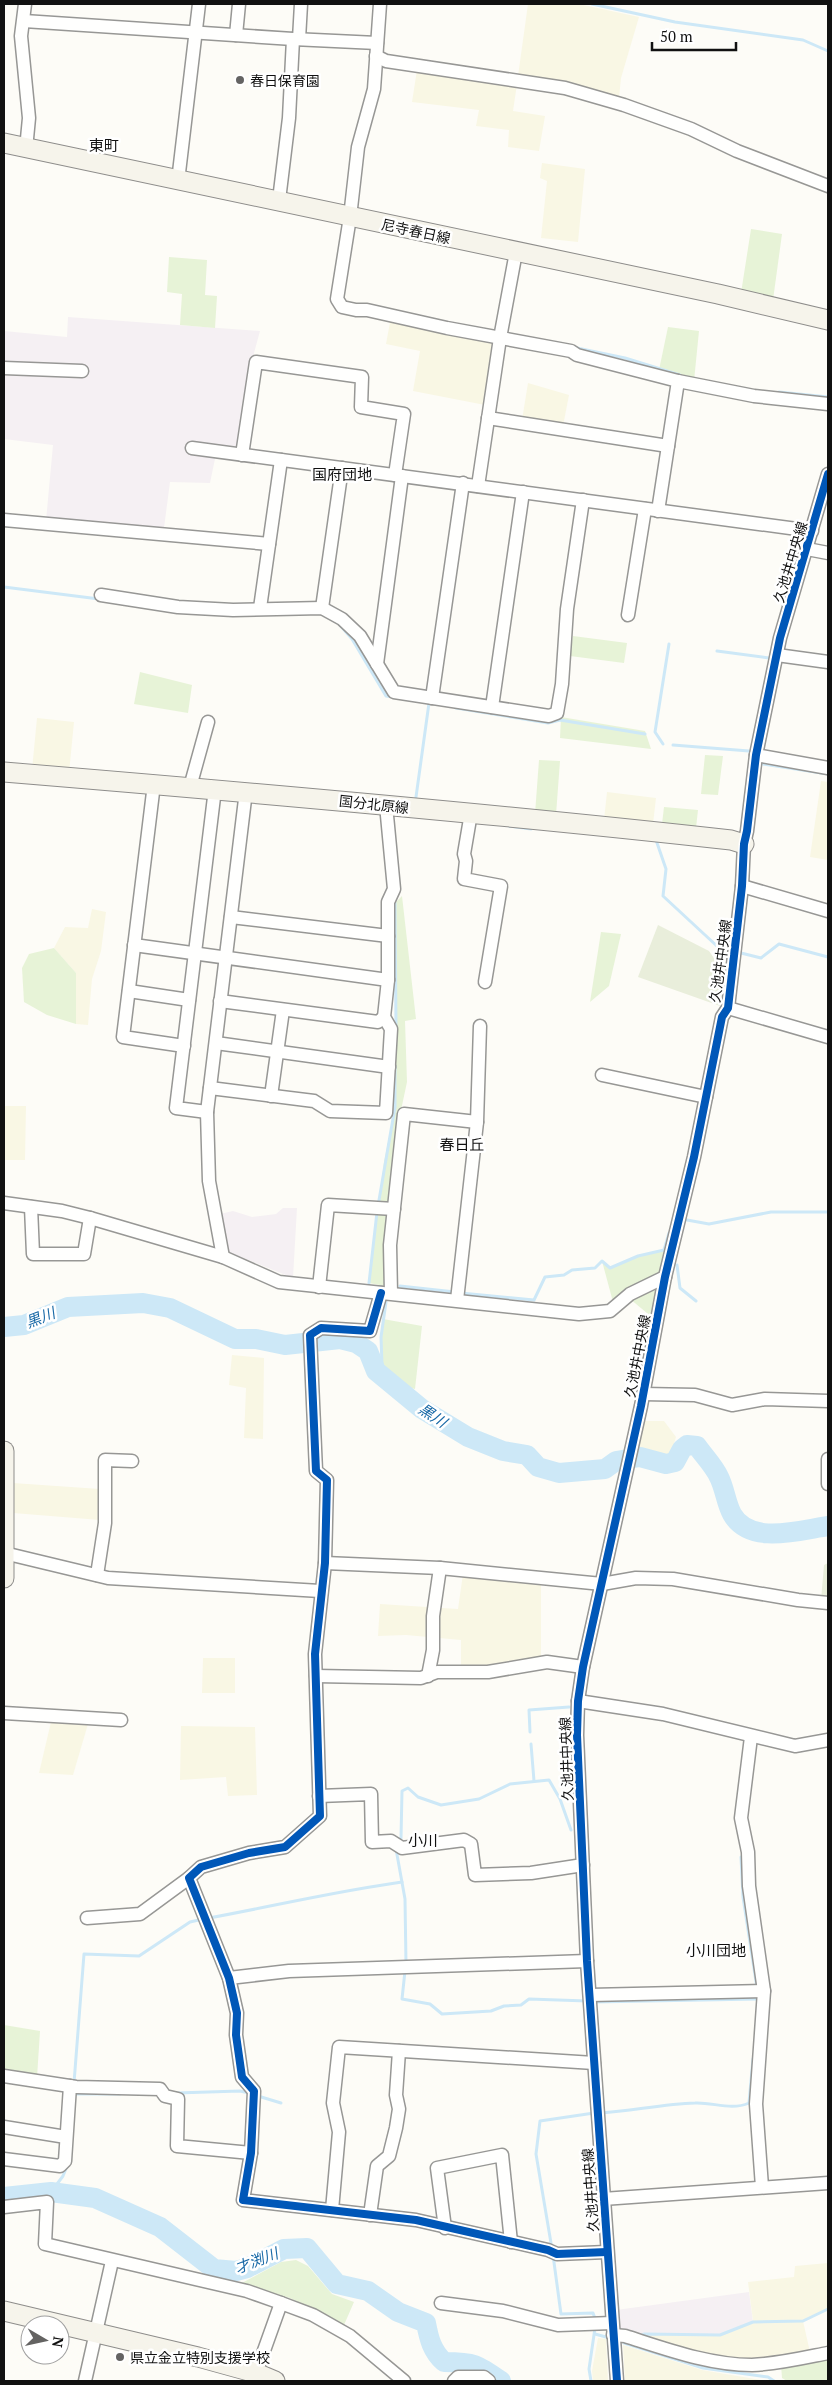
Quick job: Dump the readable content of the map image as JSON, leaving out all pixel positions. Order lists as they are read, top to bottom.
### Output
{
  "streets": {
    "street": ["尼寺春日線", "久池井中央線", "国分北原線"]
  },
  "crossings": [
    ["久池井中央線", "国分北原線"]
  ],
  "districts": [
    "東町",
    "国府団地",
    "春日丘",
    "小川",
    "小川団地"
  ],
  "water": ["黒川", "才渕川"],
  "places": ["春日保育園", "県立金立特別支援学校"],
  "scale_bar": "50 m",
  "north": "right"
}
